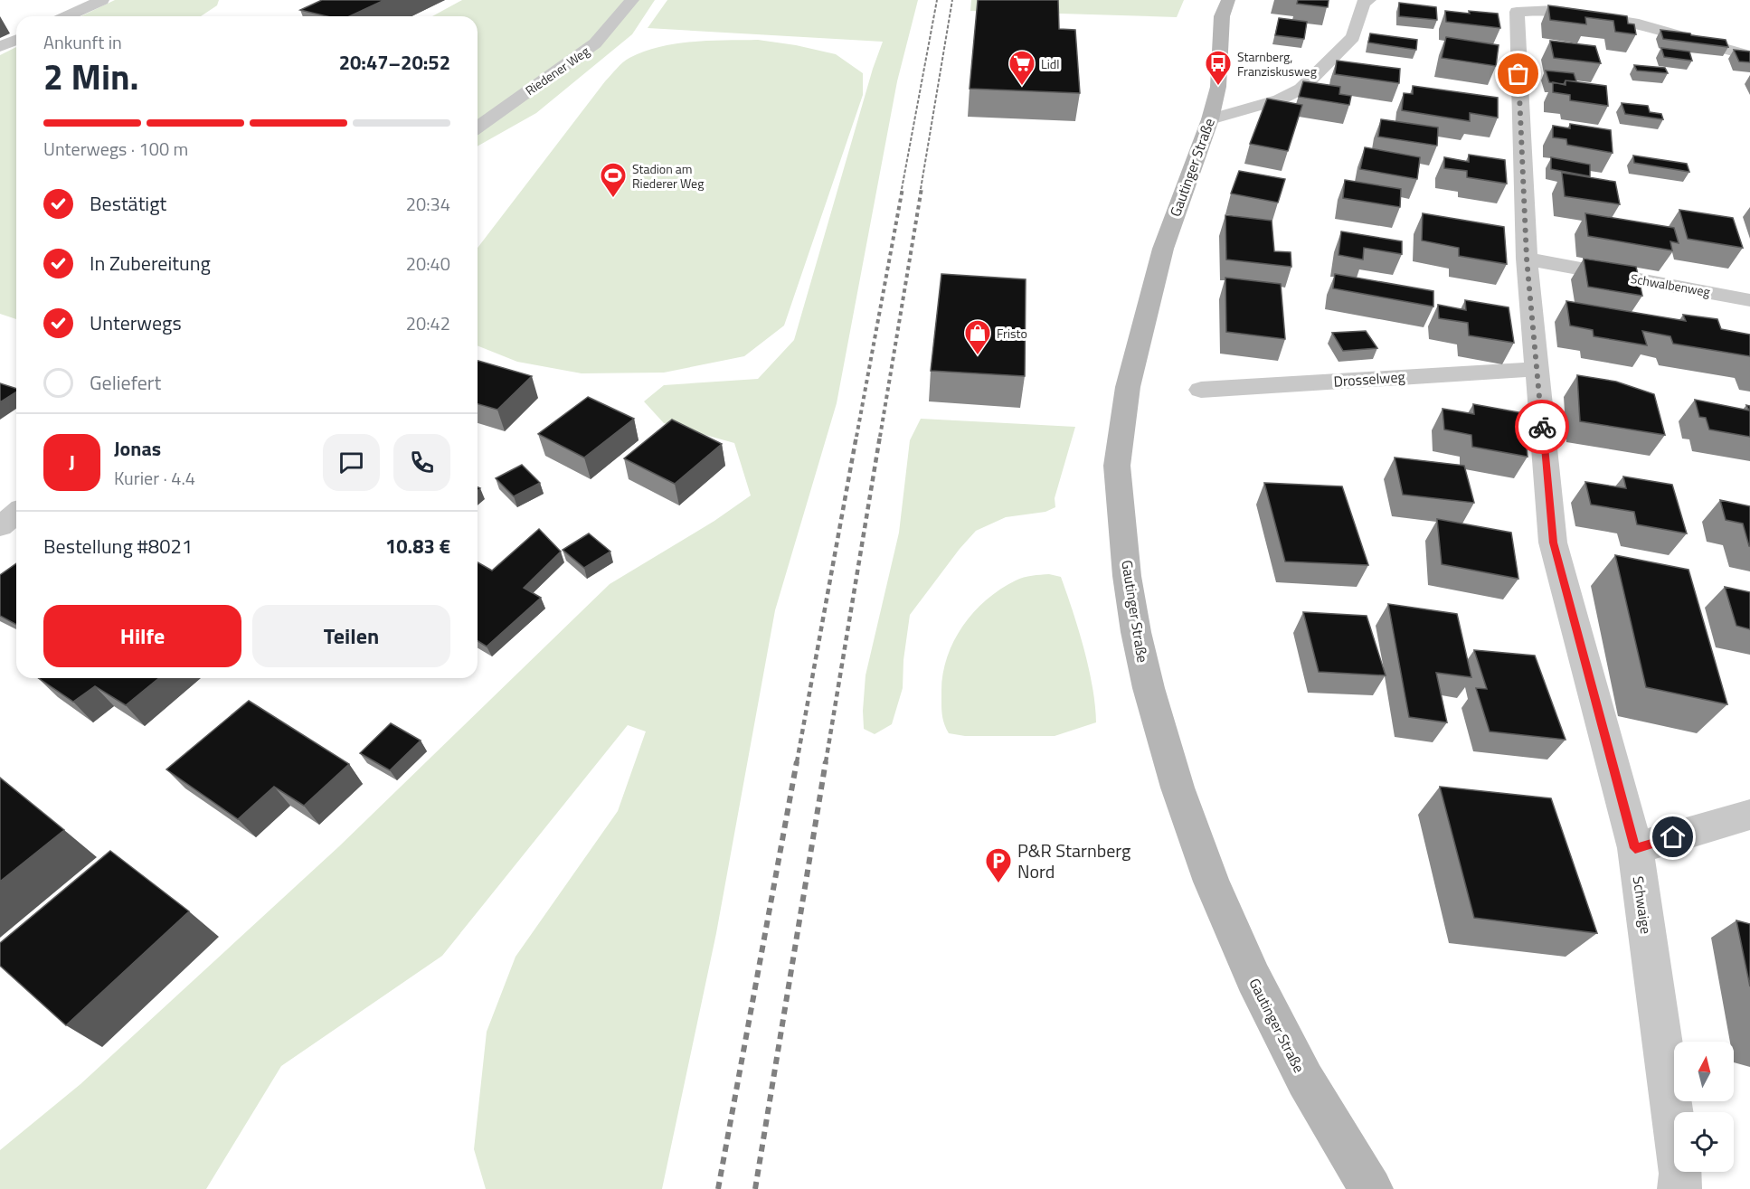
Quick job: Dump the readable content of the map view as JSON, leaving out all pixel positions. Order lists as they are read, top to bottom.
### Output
{
  "streets": {
    "main road": ["Gautinger Straße"],
    "street": [
      "Riedener Weg",
      "Schwalbenweg",
      "Drosselweg",
      "Schwaige"
    ]
  },
  "crossings": [
    ["Schwalbenweg", "Schwaige"],
    ["Drosselweg", "Schwaige"]
  ],
  "places": {
    "supermarket": ["Lidl"],
    "bus stop": ["Starnberg, Franziskusweg"],
    "sports": ["Stadion am Riederer Weg"],
    "shop": ["Fristo"],
    "parking": ["P&R Starnberg Nord"]
  },
  "north": "top",
  "page": {
    "heading": ["2 Min.", "Ankunft in", "20:47–20:52"],
    "panel": [
      "Jonas",
      "Kurier · 4.4",
      "Bestellung #8021",
      "10.83 €"
    ],
    "bar": "Unterwegs · 100 m",
    "list": [
      ["Bestätigt", "20:34"],
      ["In Zubereitung", "20:40"],
      ["Unterwegs", "20:42"],
      "Geliefert"
    ],
    "round": "J",
    "buttons": ["Hilfe", "Teilen"]
  }
}
